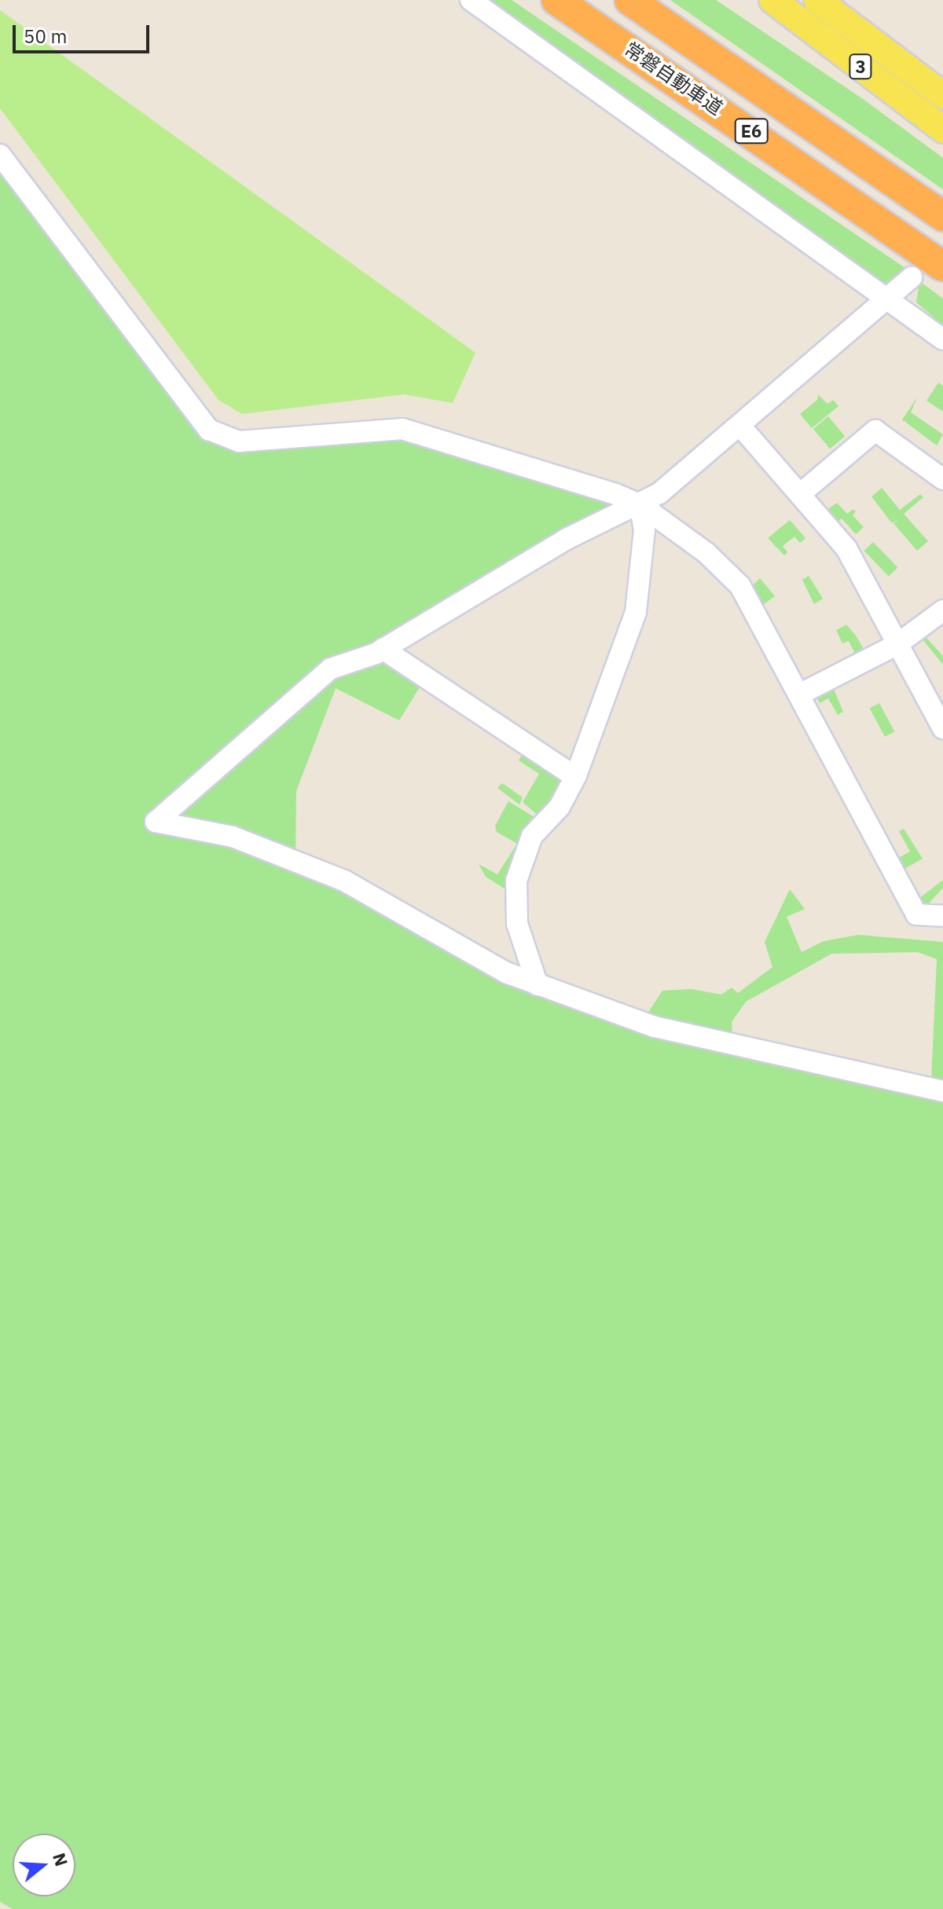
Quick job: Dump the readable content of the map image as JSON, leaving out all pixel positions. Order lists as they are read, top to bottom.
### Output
{
  "streets": {
    "highway": ["常磐自動車道", "E6"],
    "main road": ["3"]
  },
  "scale_bar": "50 m",
  "north": "right"
}
